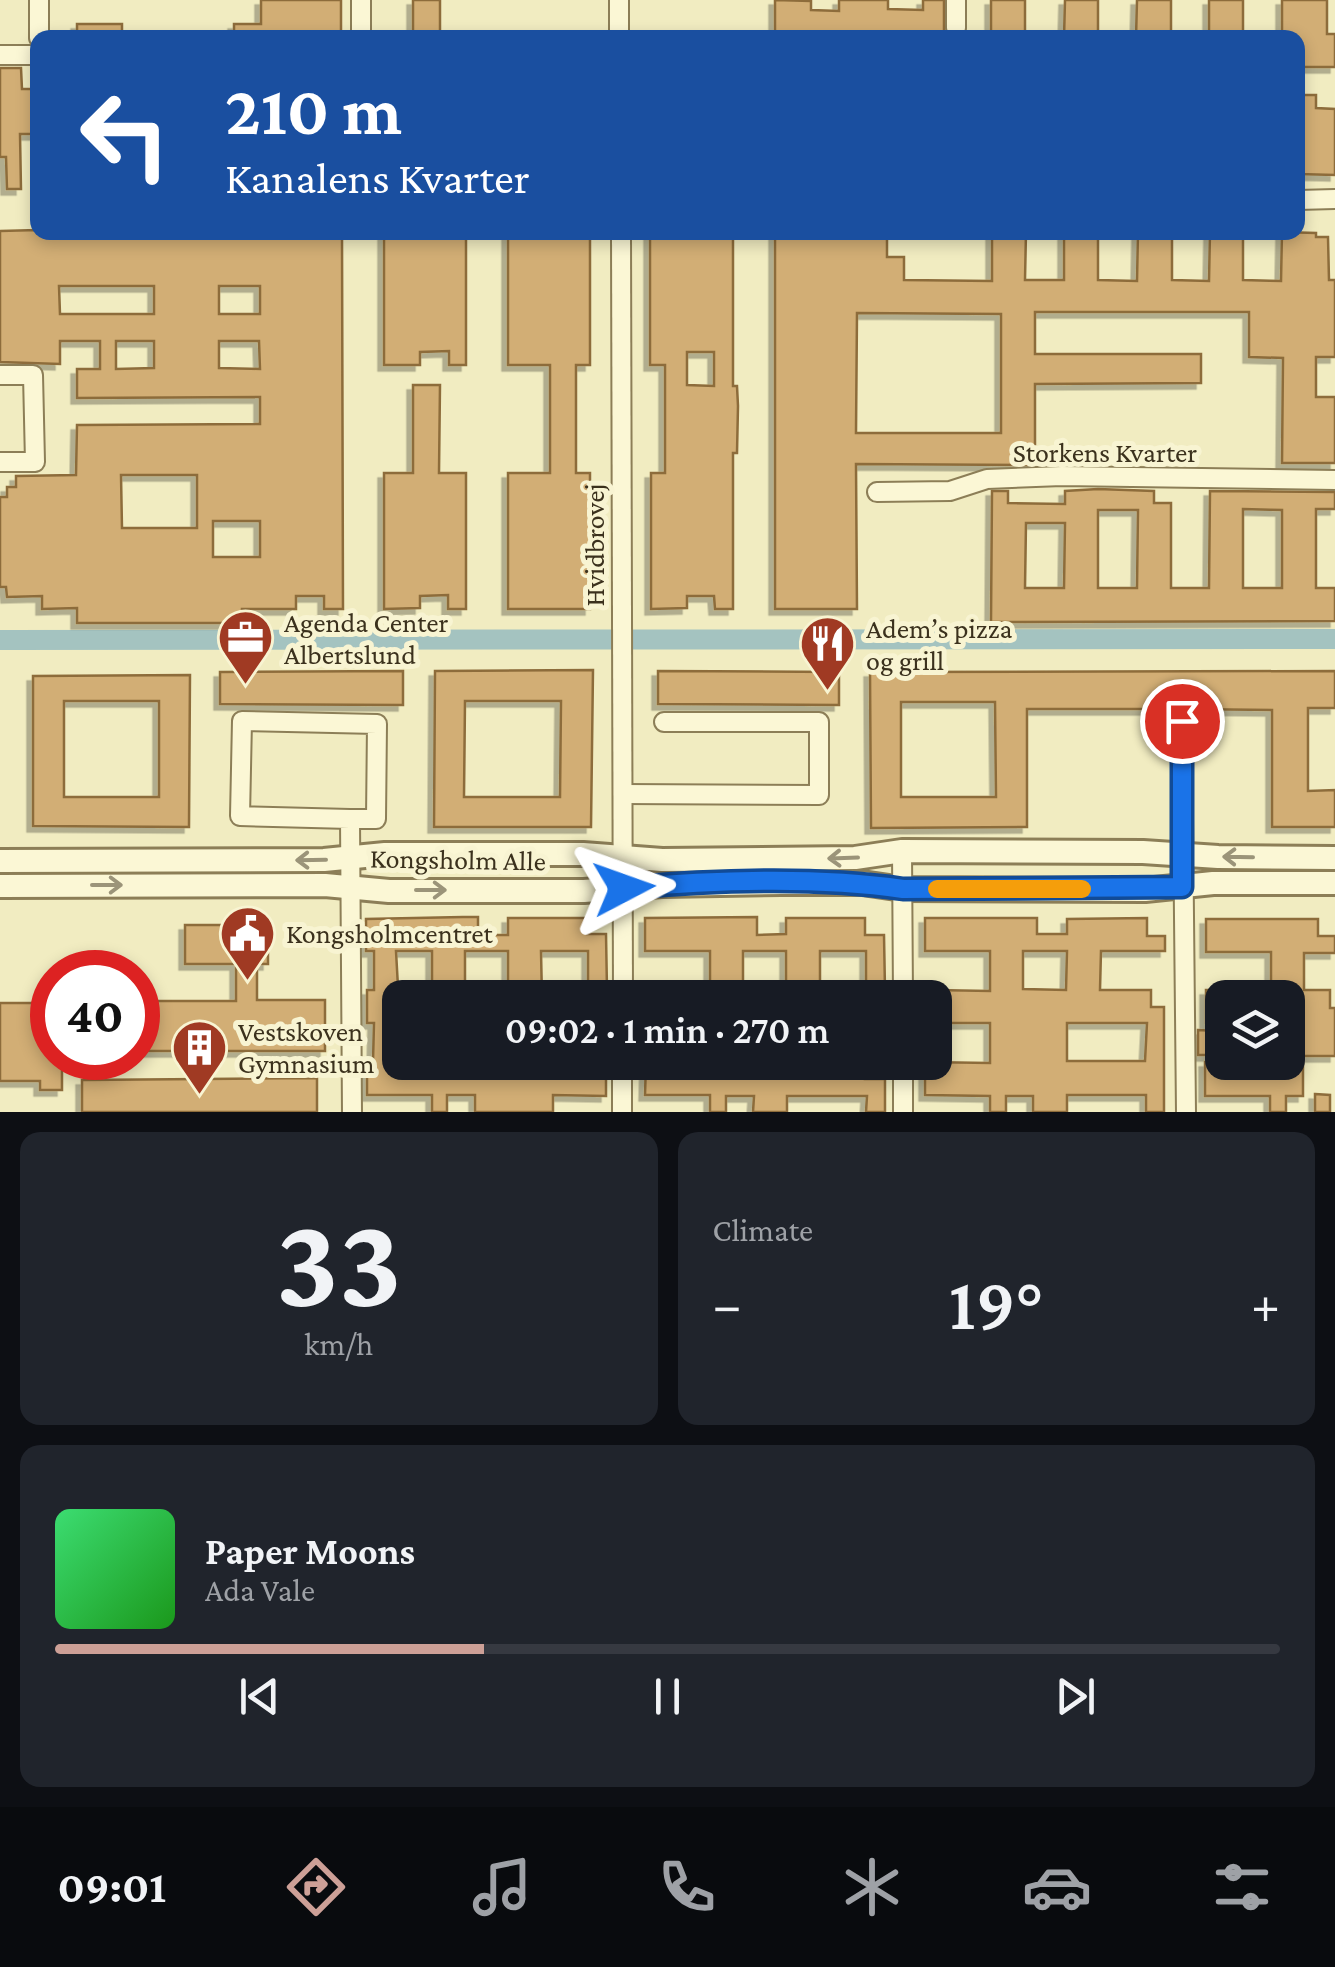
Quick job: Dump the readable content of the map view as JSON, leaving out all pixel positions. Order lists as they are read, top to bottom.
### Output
{
  "streets": {
    "street": ["Storkens Kvarter", "Hvidbrovej", "Kongsholm Alle"]
  },
  "crossings": [
    ["Hvidbrovej", "Kongsholm Alle"]
  ],
  "places": {
    "office": ["Agenda Center Albertslund"],
    "restaurant": ["Adem’s pizza og grill"],
    "public building": ["Kongsholmcentret"],
    "building": ["Vestskoven Gymnasium"]
  },
  "page": {
    "turn": ["210 m", "Kanalens Kvarter"],
    "limit": "40",
    "trip": "09:02 · 1 min · 270 m",
    "tile": [
      ["33", "km/h"],
      "Climate"
    ],
    "heat": ["−", "19°", "+"],
    "song": ["Paper Moons", "Ada Vale"],
    "tabs": "09:01"
  }
}
